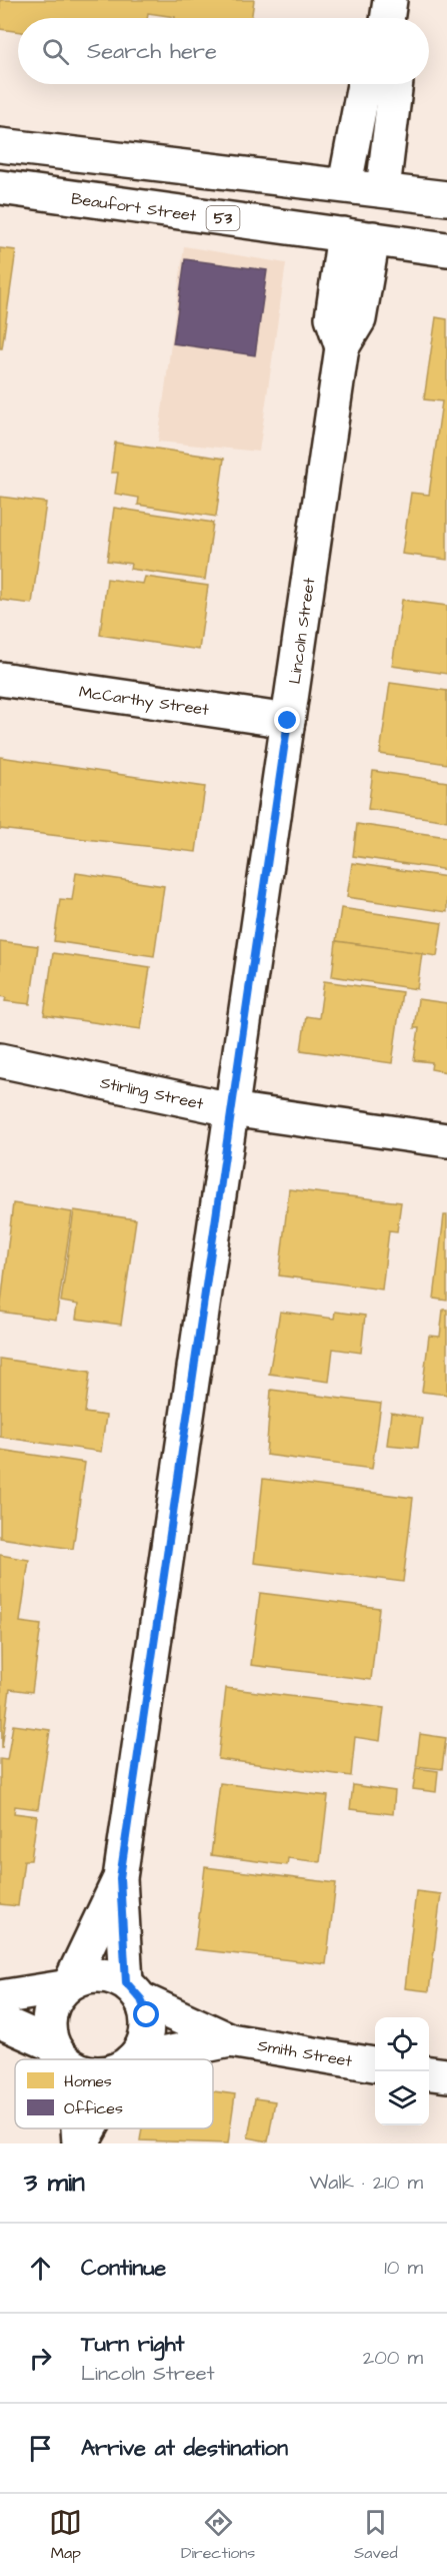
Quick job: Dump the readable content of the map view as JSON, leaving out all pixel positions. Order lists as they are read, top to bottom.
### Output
{
  "streets": {
    "street": [
      "Beaufort Street",
      "53",
      "Lincoln Street",
      "McCarthy Street",
      "Stirling Street",
      "Smith Street"
    ]
  },
  "crossings": [
    ["Beaufort Street", "Lincoln Street"],
    ["Lincoln Street", "McCarthy Street"],
    ["Lincoln Street", "Stirling Street"],
    ["Lincoln Street", "Smith Street"]
  ],
  "legend": ["Homes", "Offices"],
  "page": {
    "search": "Search here",
    "heading": ["3 min", "Walk · 210 m"],
    "list": [
      ["Continue", "10 m"],
      ["Turn right", "Lincoln Street", "200 m"],
      "Arrive at destination"
    ],
    "nav": ["Map", "Directions", "Saved"]
  }
}
